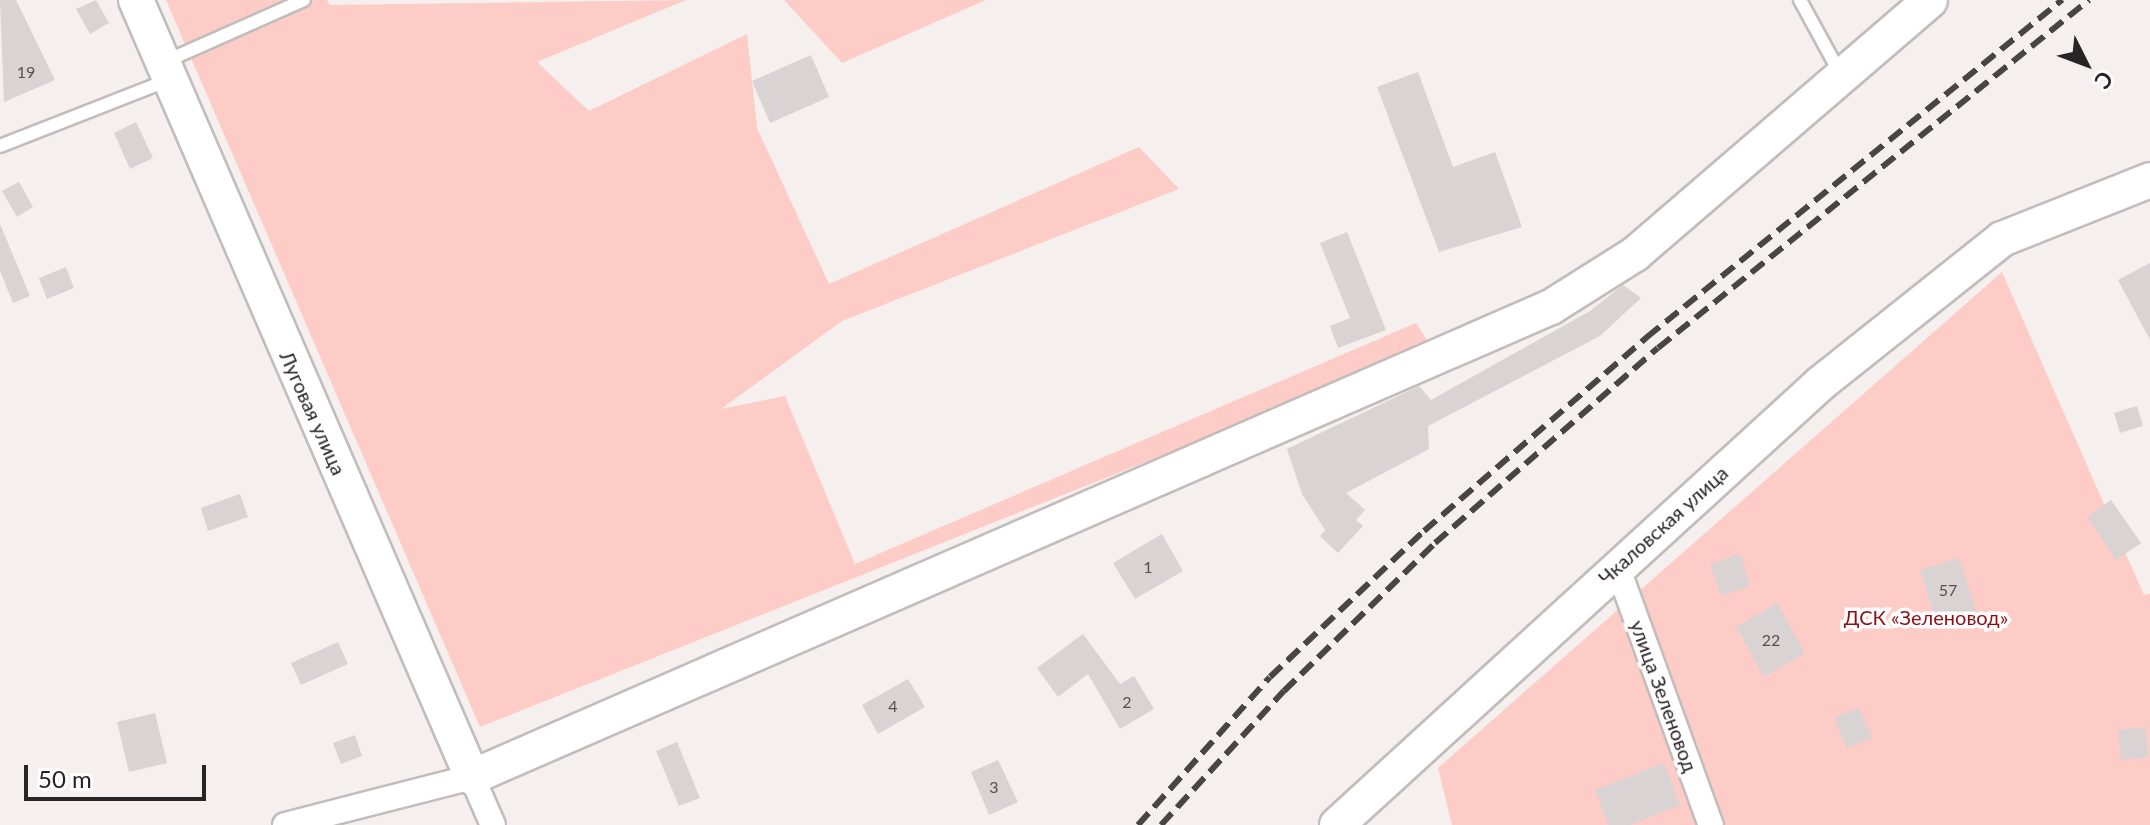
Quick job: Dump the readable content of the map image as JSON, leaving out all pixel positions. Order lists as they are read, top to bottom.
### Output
{
  "streets": {
    "street": ["Луговая улица", "Чкаловская улица", "улица Зеленовод"]
  },
  "crossings": [
    ["Чкаловская улица", "улица Зеленовод"]
  ],
  "parks": ["ДСК «Зеленовод»"],
  "house_numbers": [
    "19",
    "1",
    "57",
    "22",
    "2",
    "4",
    "3"
  ],
  "scale_bar": "50 m",
  "north": "bottom right"
}
